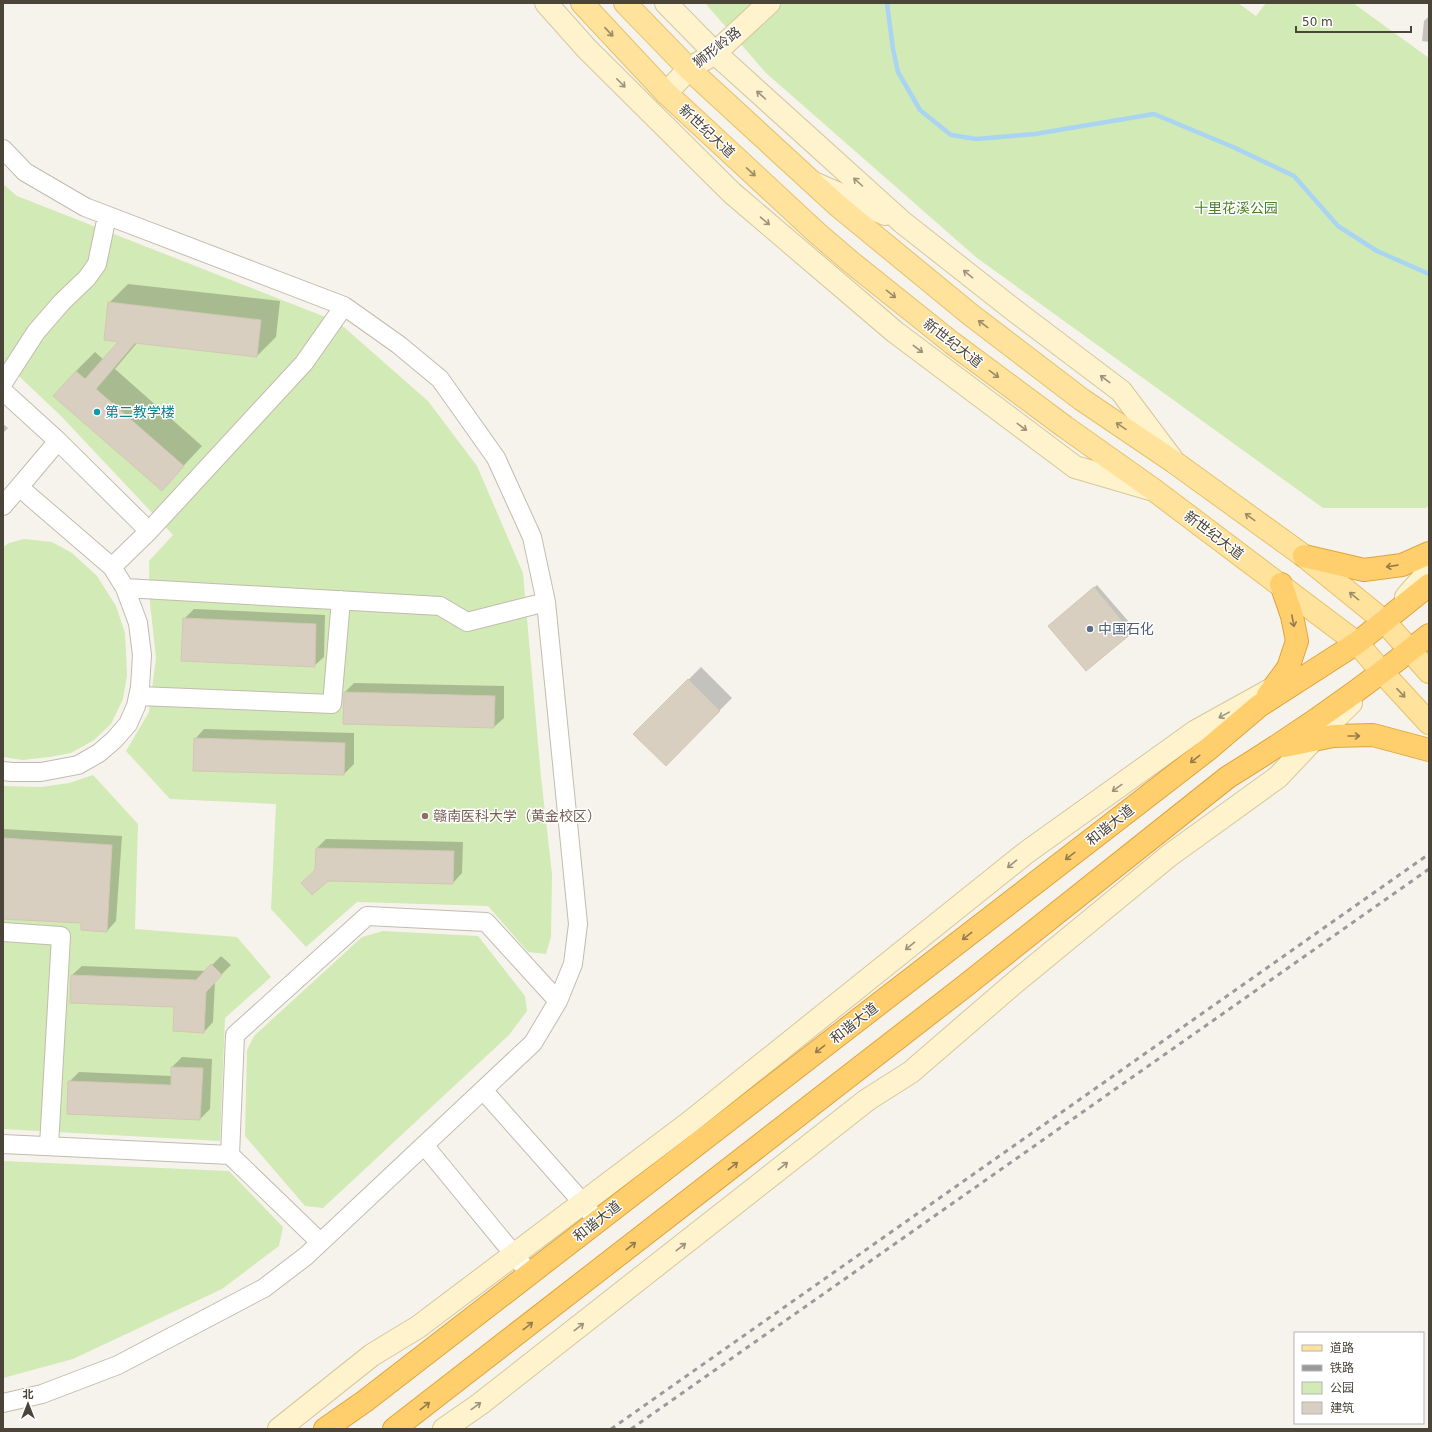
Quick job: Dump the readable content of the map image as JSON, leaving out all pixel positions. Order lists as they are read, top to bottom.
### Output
{
  "streets": {
    "highway": ["和谐大道"],
    "main road": ["新世纪大道"],
    "street": ["狮形岭路"]
  },
  "crossings": [
    ["狮形岭路", "新世纪大道"],
    ["新世纪大道", "和谐大道"]
  ],
  "parks": ["十里花溪公园"],
  "places": ["第二教学楼", "中国石化", "赣南医科大学（黄金校区）"],
  "legend": [
    "道路",
    "铁路",
    "公园",
    "建筑"
  ],
  "scale_bar": "50 m",
  "north": "top"
}
